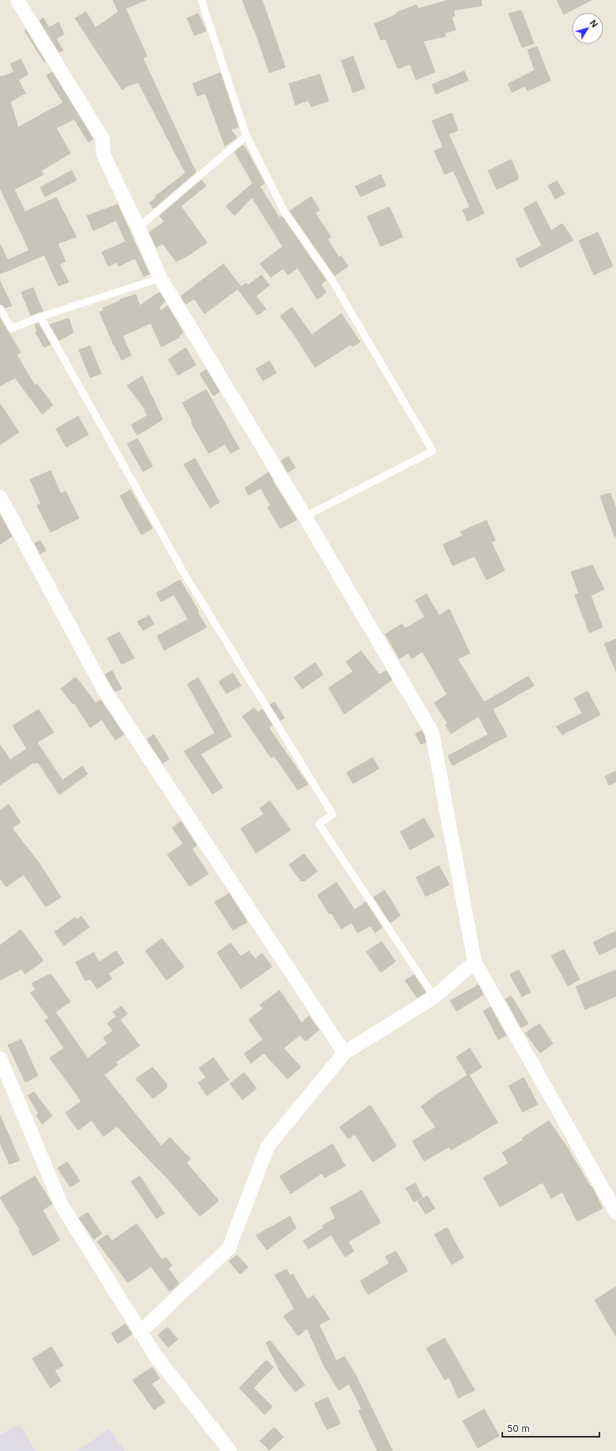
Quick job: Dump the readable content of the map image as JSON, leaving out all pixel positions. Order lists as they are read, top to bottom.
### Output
{
  "scale_bar": "50 m",
  "north": "top right"
}
